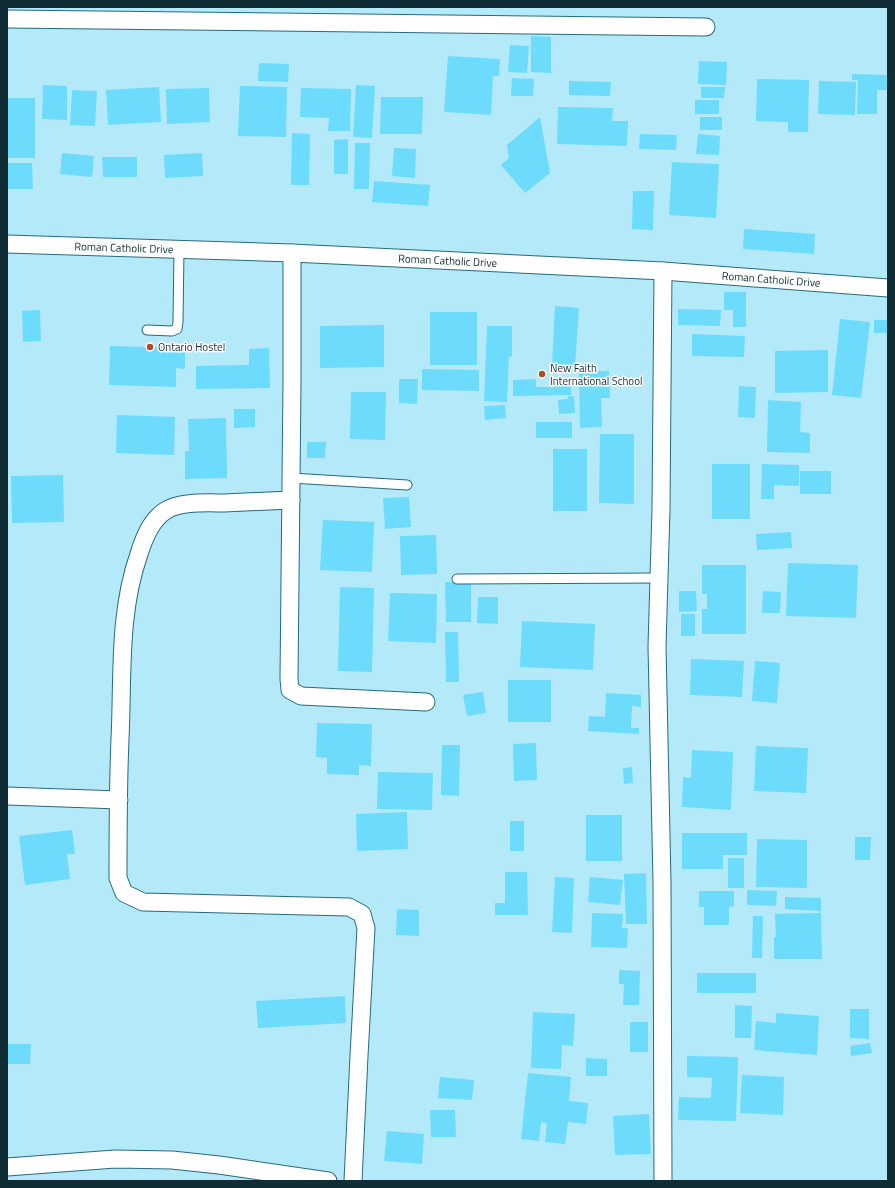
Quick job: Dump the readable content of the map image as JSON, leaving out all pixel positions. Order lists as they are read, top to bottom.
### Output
{
  "streets": {
    "street": ["Roman Catholic Drive"]
  },
  "places": ["Ontario Hostel", "New Faith International School"]
}
